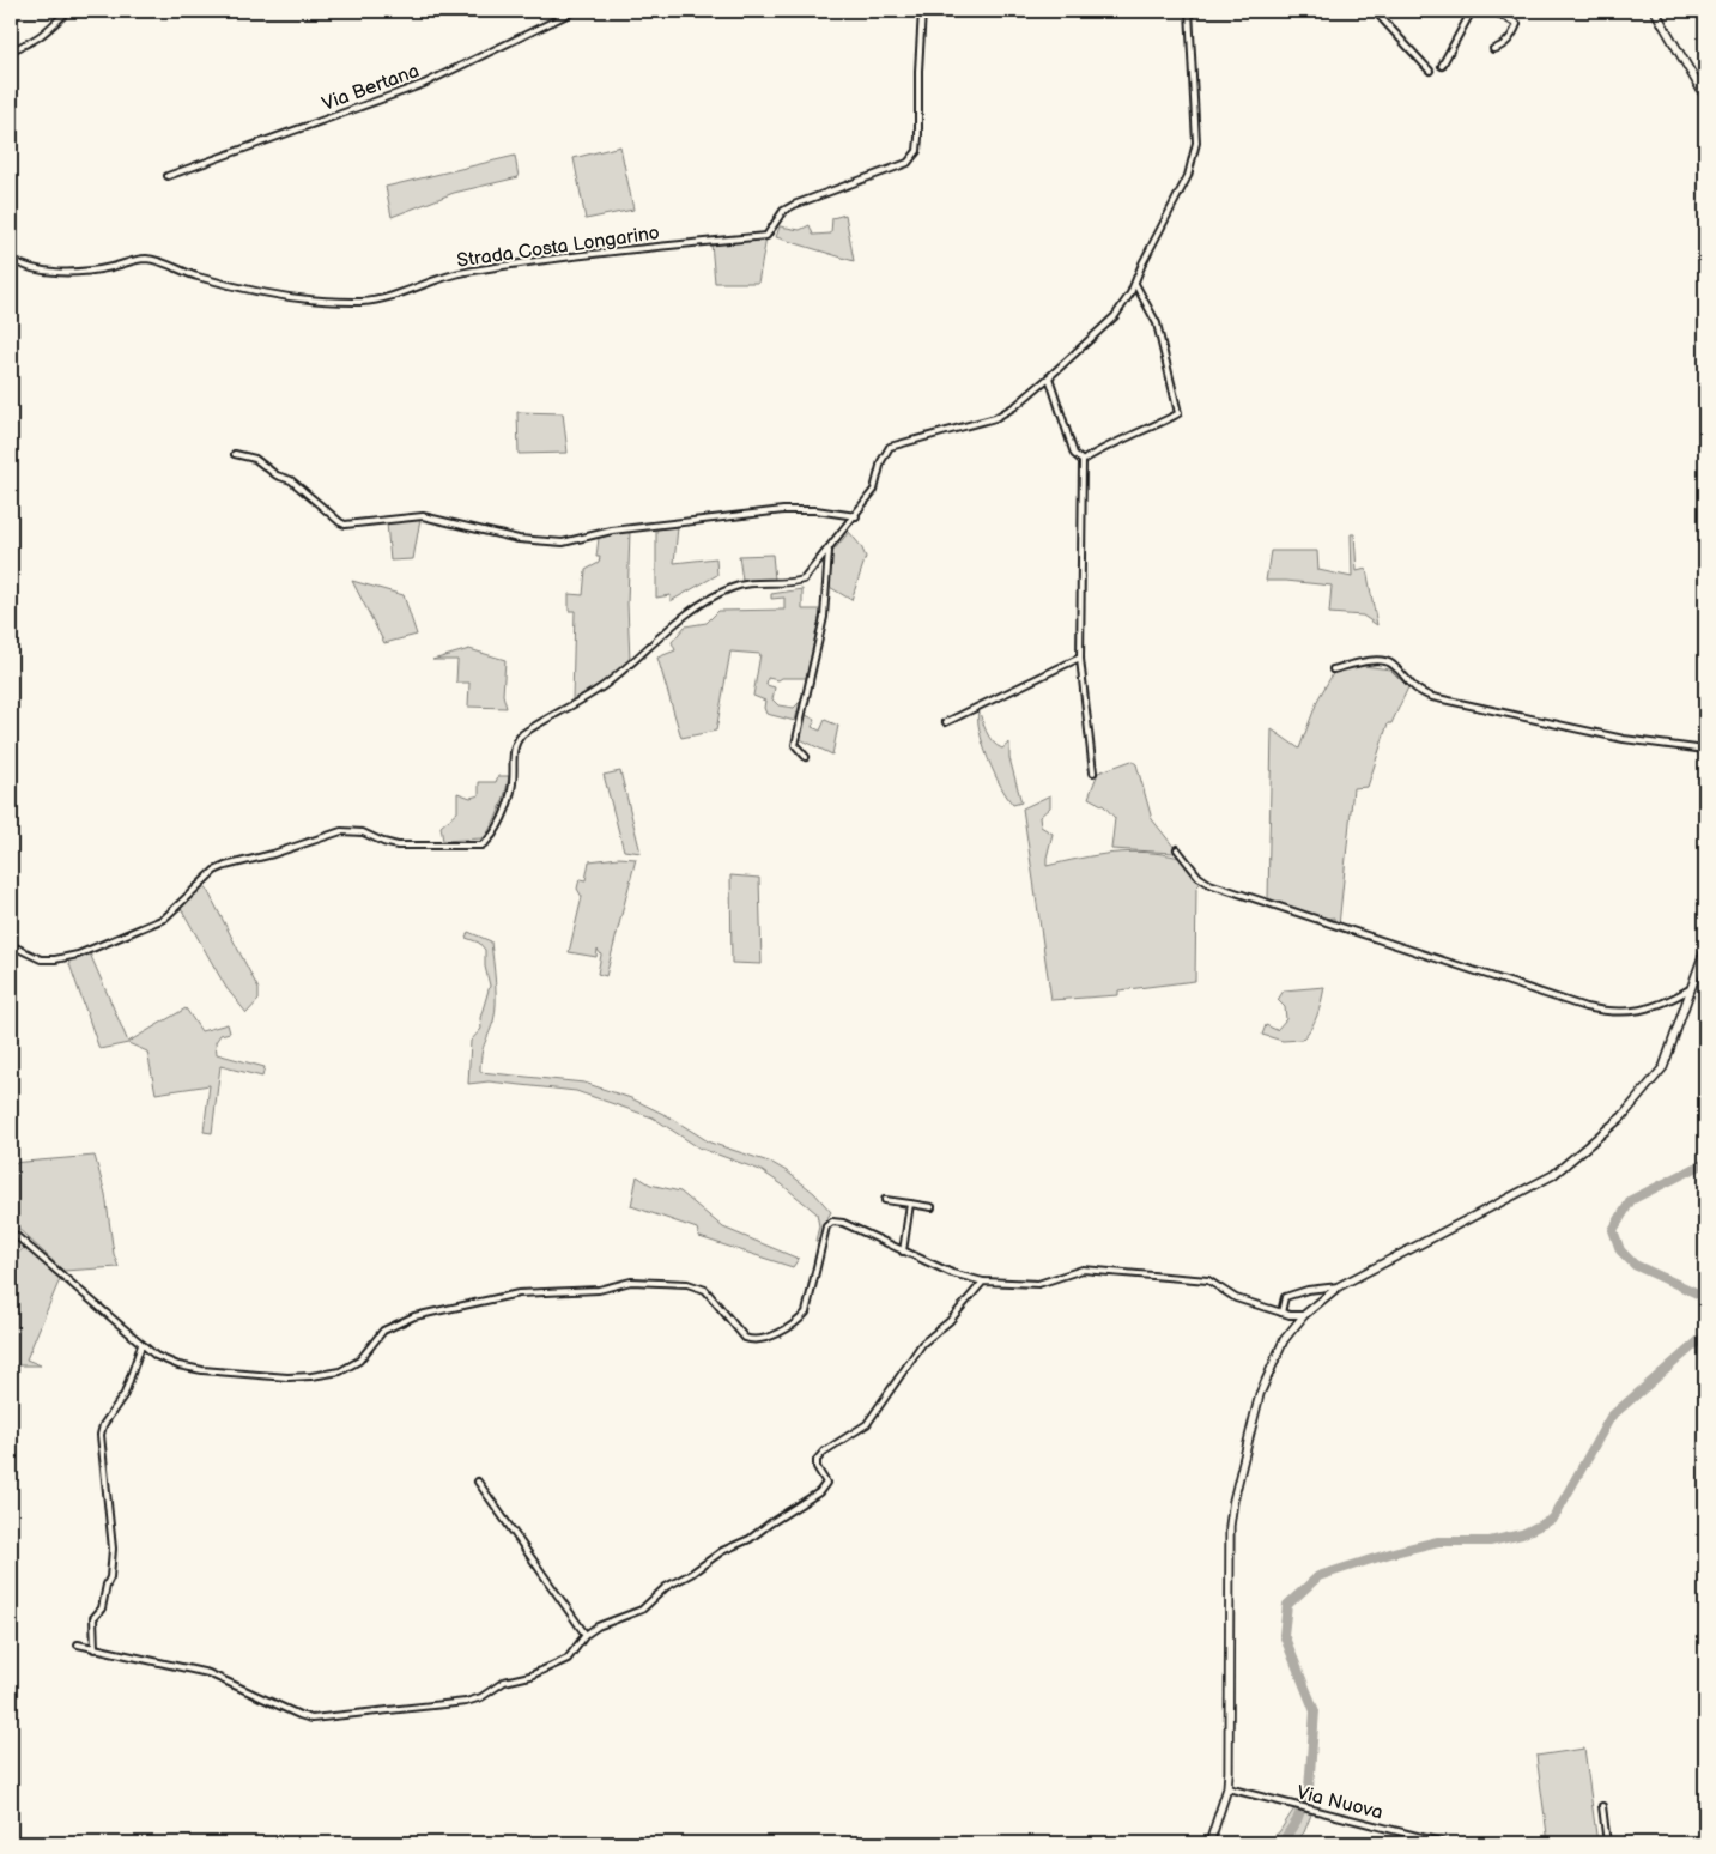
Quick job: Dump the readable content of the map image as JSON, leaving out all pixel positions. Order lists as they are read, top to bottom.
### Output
{
  "streets": {
    "street": ["Via Bertana", "Strada Costa Longarino", "Via Nuova"]
  }
}
